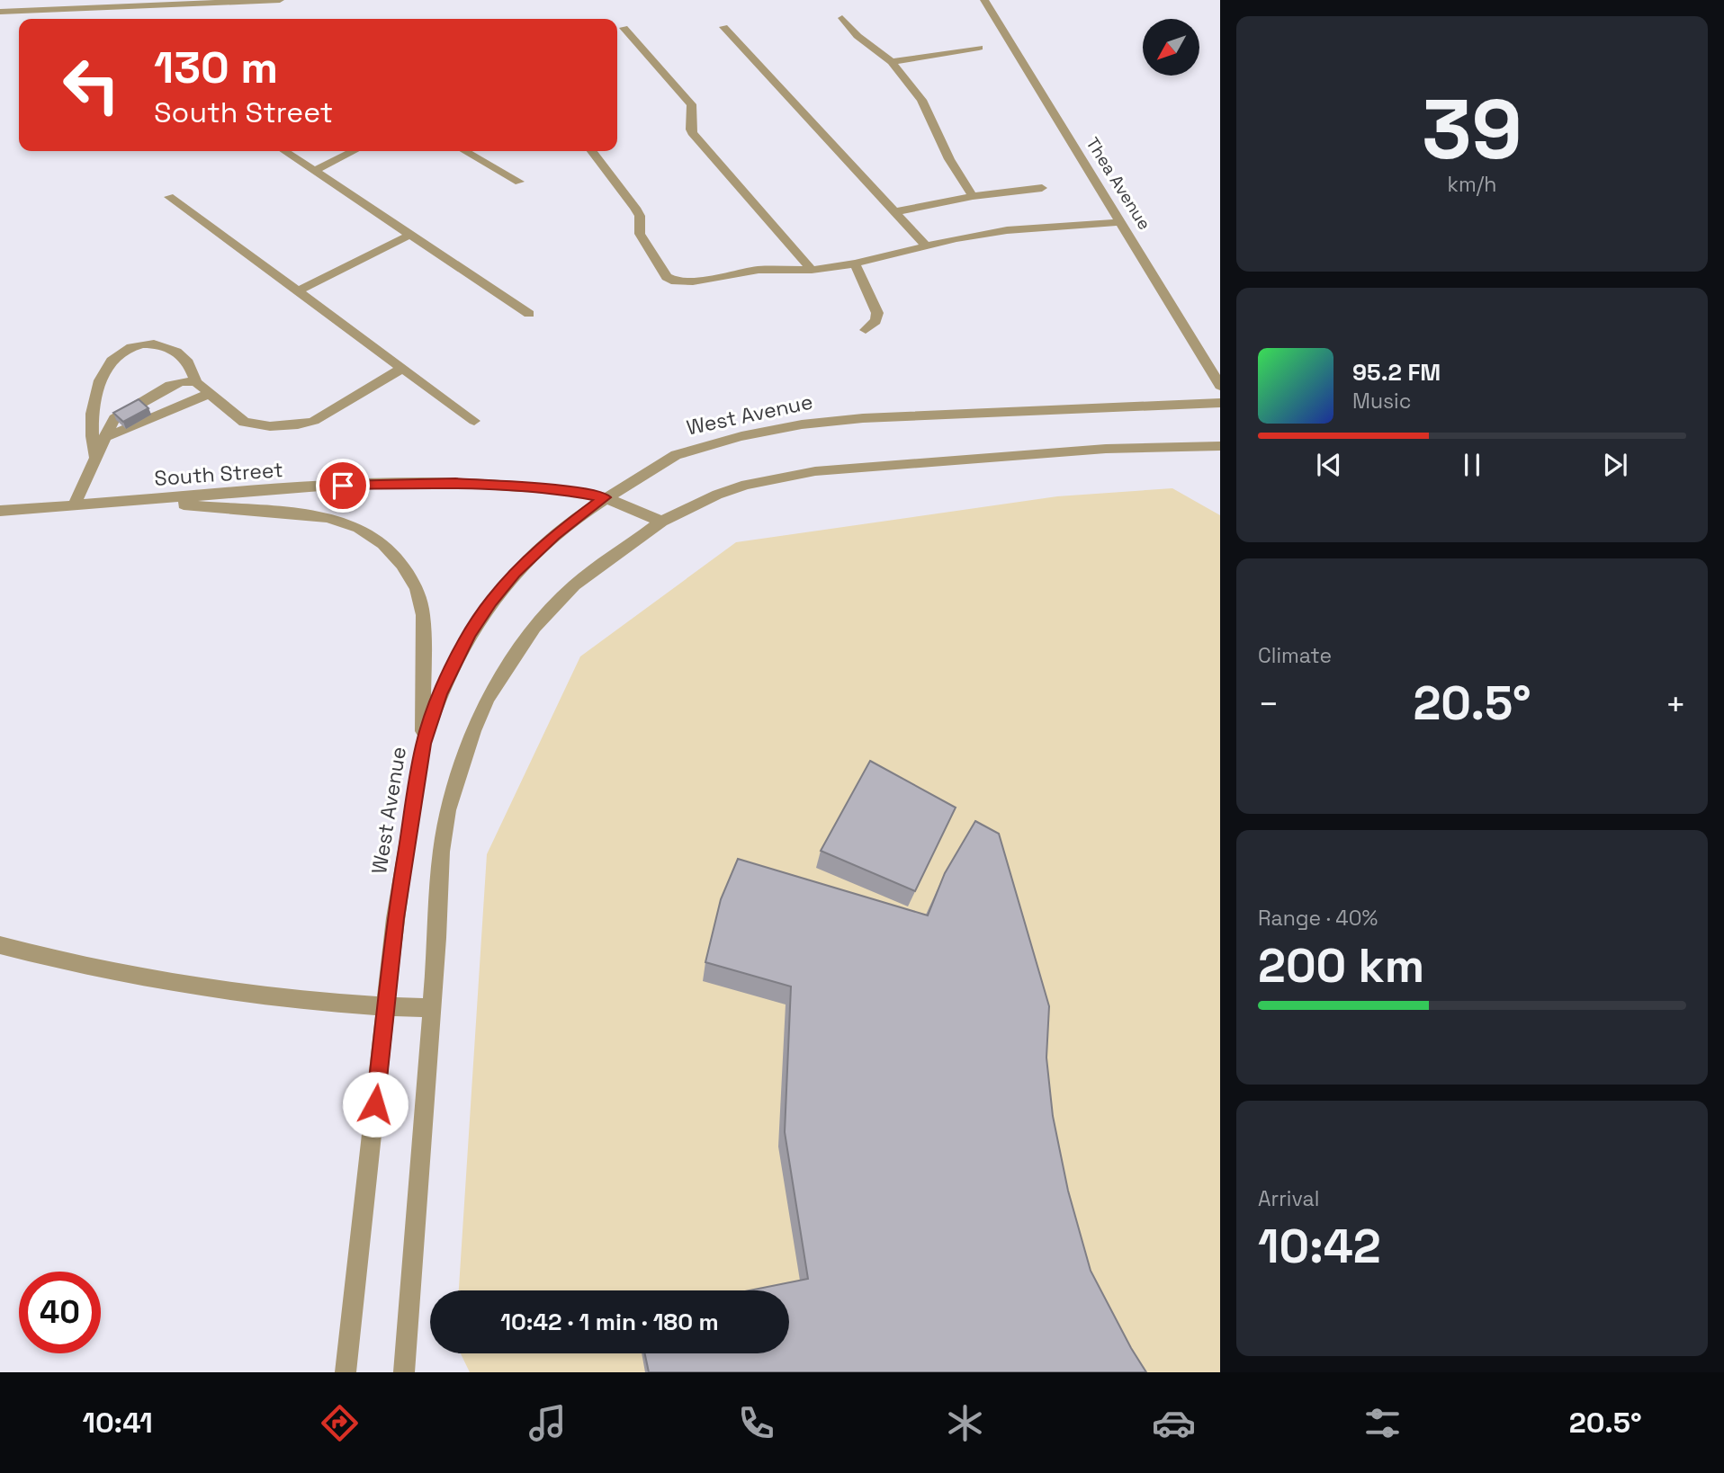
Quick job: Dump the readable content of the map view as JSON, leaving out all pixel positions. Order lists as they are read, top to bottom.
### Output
{
  "streets": {
    "street": ["Thea Avenue", "West Avenue", "South Street"]
  },
  "crossings": [
    ["West Avenue", "South Street"]
  ],
  "north": "bottom left",
  "page": {
    "tile": [
      ["39", "km/h"],
      "Climate",
      ["Range · 40%", "200 km"],
      ["Arrival", "10:42"]
    ],
    "turn": ["130 m", "South Street"],
    "song": ["95.2 FM", "Music"],
    "heat": ["−", "20.5°", "+"],
    "limit": "40",
    "trip": "10:42 · 1 min · 180 m",
    "tabs": ["10:41", "20.5°"]
  }
}
